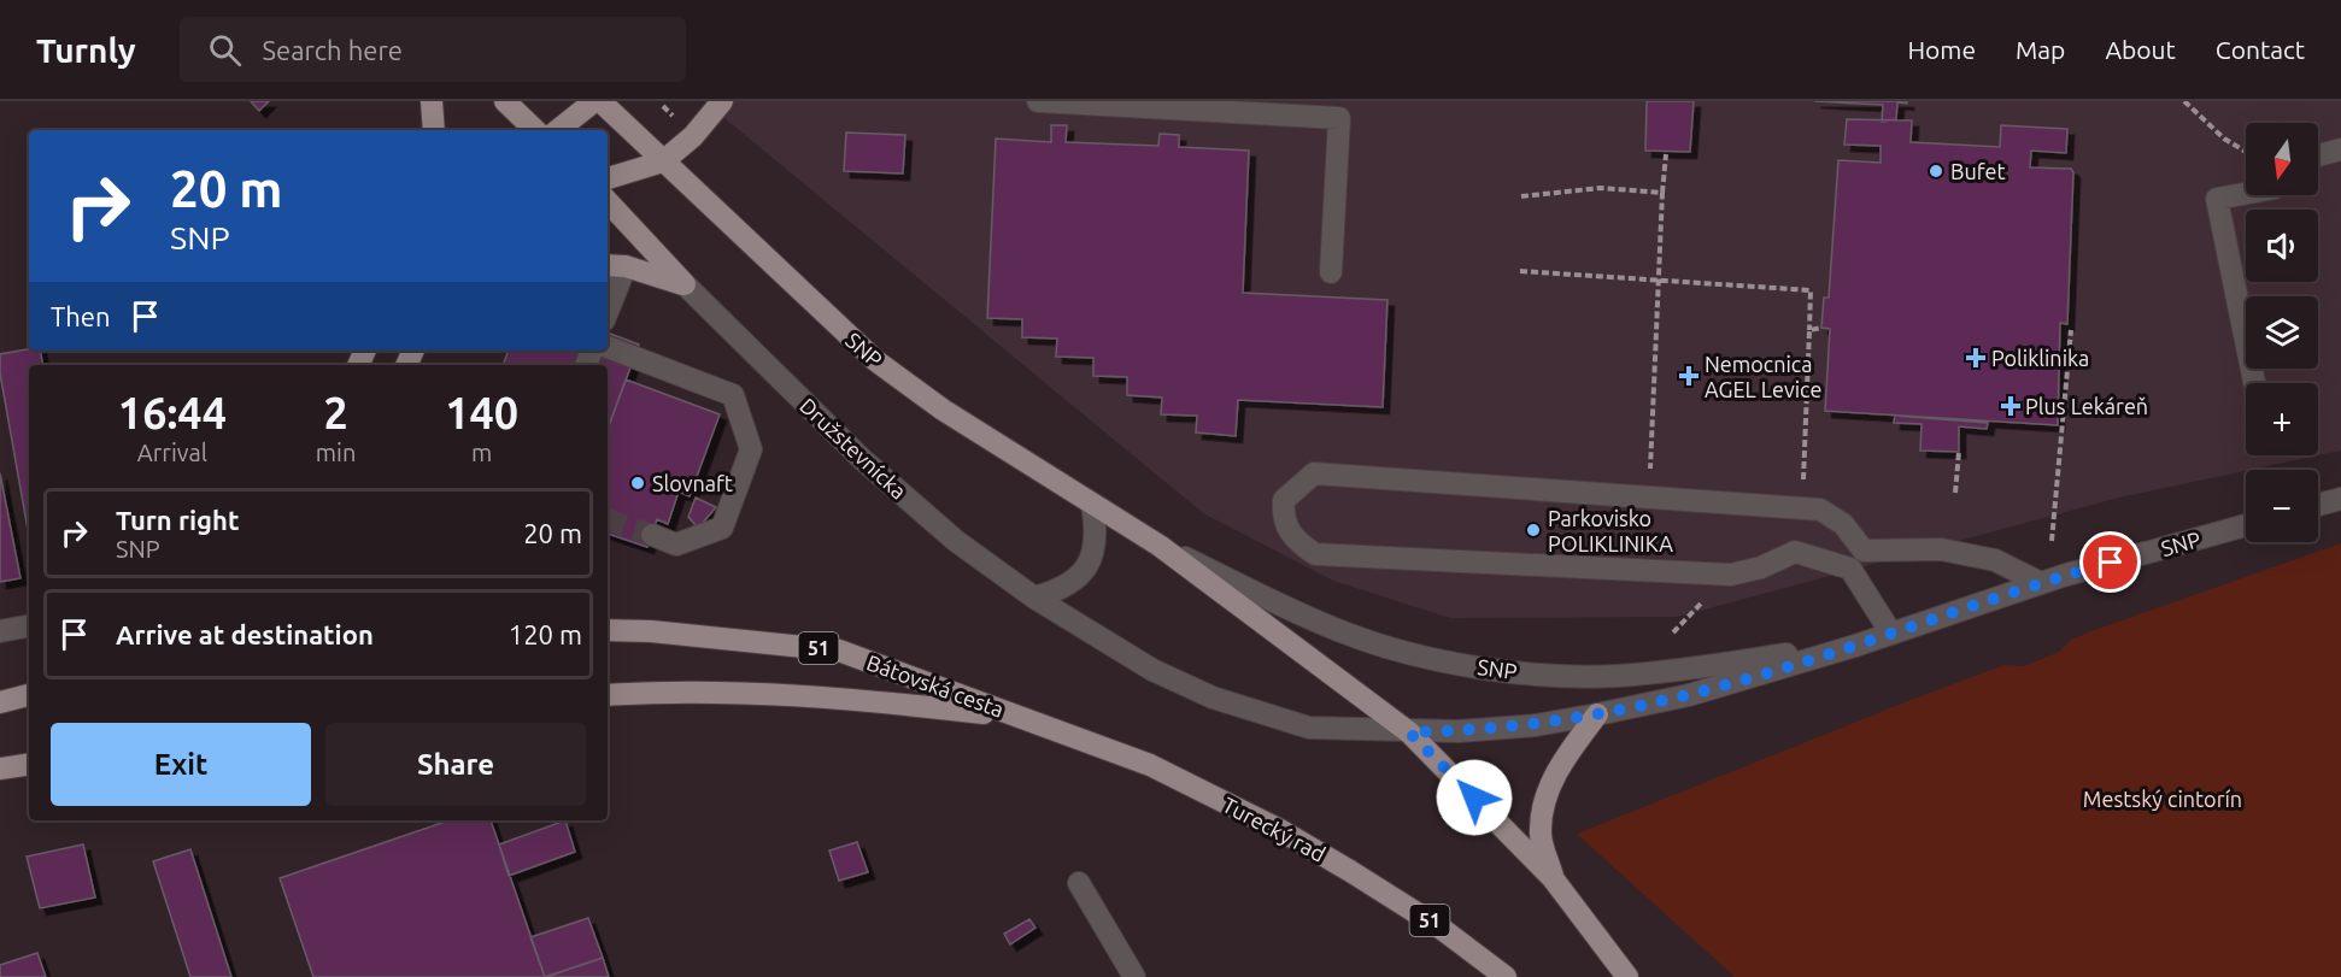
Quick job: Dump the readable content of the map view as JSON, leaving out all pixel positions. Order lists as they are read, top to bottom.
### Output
{
  "streets": {
    "main road": [
      "SNP",
      "51",
      "Bátovská cesta",
      "Turecký rad"
    ],
    "street": ["Družstevnícka"]
  },
  "crossings": [
    ["SNP", "Družstevnícka"],
    ["Bátovská cesta", "Turecký rad"]
  ],
  "parks": ["Mestský cintorín"],
  "places": {
    "other": ["Bufet", "Slovnaft", "Parkovisko POLIKLINIKA"],
    "health": ["Poliklinika", "Nemocnica AGEL Levice", "Plus Lekáreň"]
  },
  "north": "bottom",
  "page": {
    "header": "Turnly",
    "search": "Search here",
    "nav": [
      "Home",
      "Map",
      "About",
      "Contact"
    ],
    "map_buttons": ["+", "−"],
    "turn": ["20 m", "SNP"],
    "then": "Then",
    "eta": [
      "16:44",
      "Arrival",
      "2",
      "min",
      "140",
      "m"
    ],
    "list": [
      {
        "name": "Turn right",
        "note": "SNP",
        "value": "20 m"
      },
      {
        "name": "Arrive at destination",
        "value": "120 m"
      }
    ],
    "buttons": ["Exit", "Share"]
  }
}
